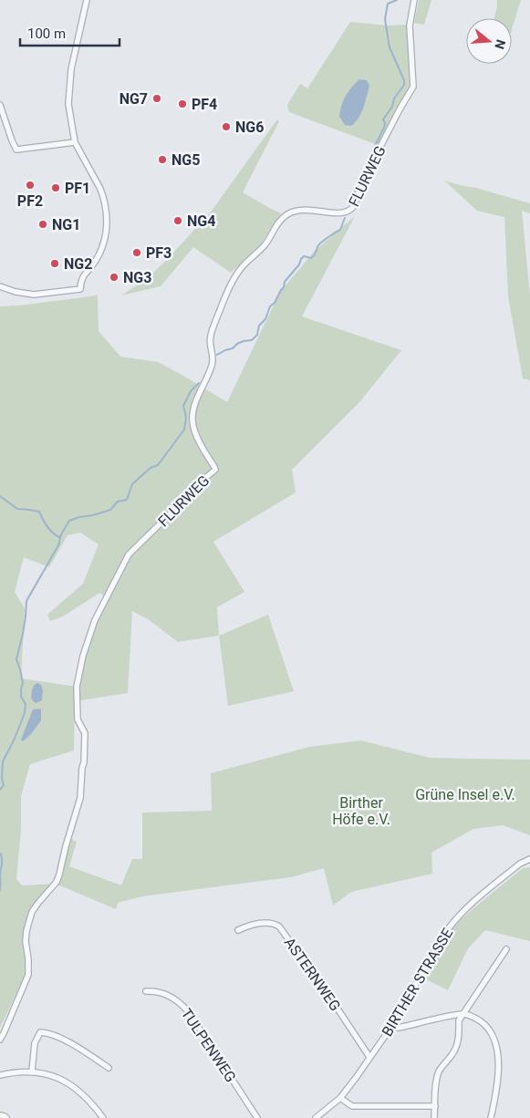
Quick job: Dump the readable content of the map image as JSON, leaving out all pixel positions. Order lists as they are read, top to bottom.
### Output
{
  "streets": {
    "street": [
      "FLURWEG",
      "ASTERNWEG",
      "BIRTHER STRASSE",
      "TULPENWEG"
    ]
  },
  "crossings": [
    ["ASTERNWEG", "BIRTHER STRASSE"]
  ],
  "parks": ["Grüne Insel e.V.", "Birther Höfe e.V."],
  "places": [
    "NG7",
    "PF4",
    "NG6",
    "NG5",
    "PF2",
    "PF1",
    "NG4",
    "NG1",
    "PF3",
    "NG2",
    "NG3"
  ],
  "scale_bar": "100 m",
  "north": "right"
}
